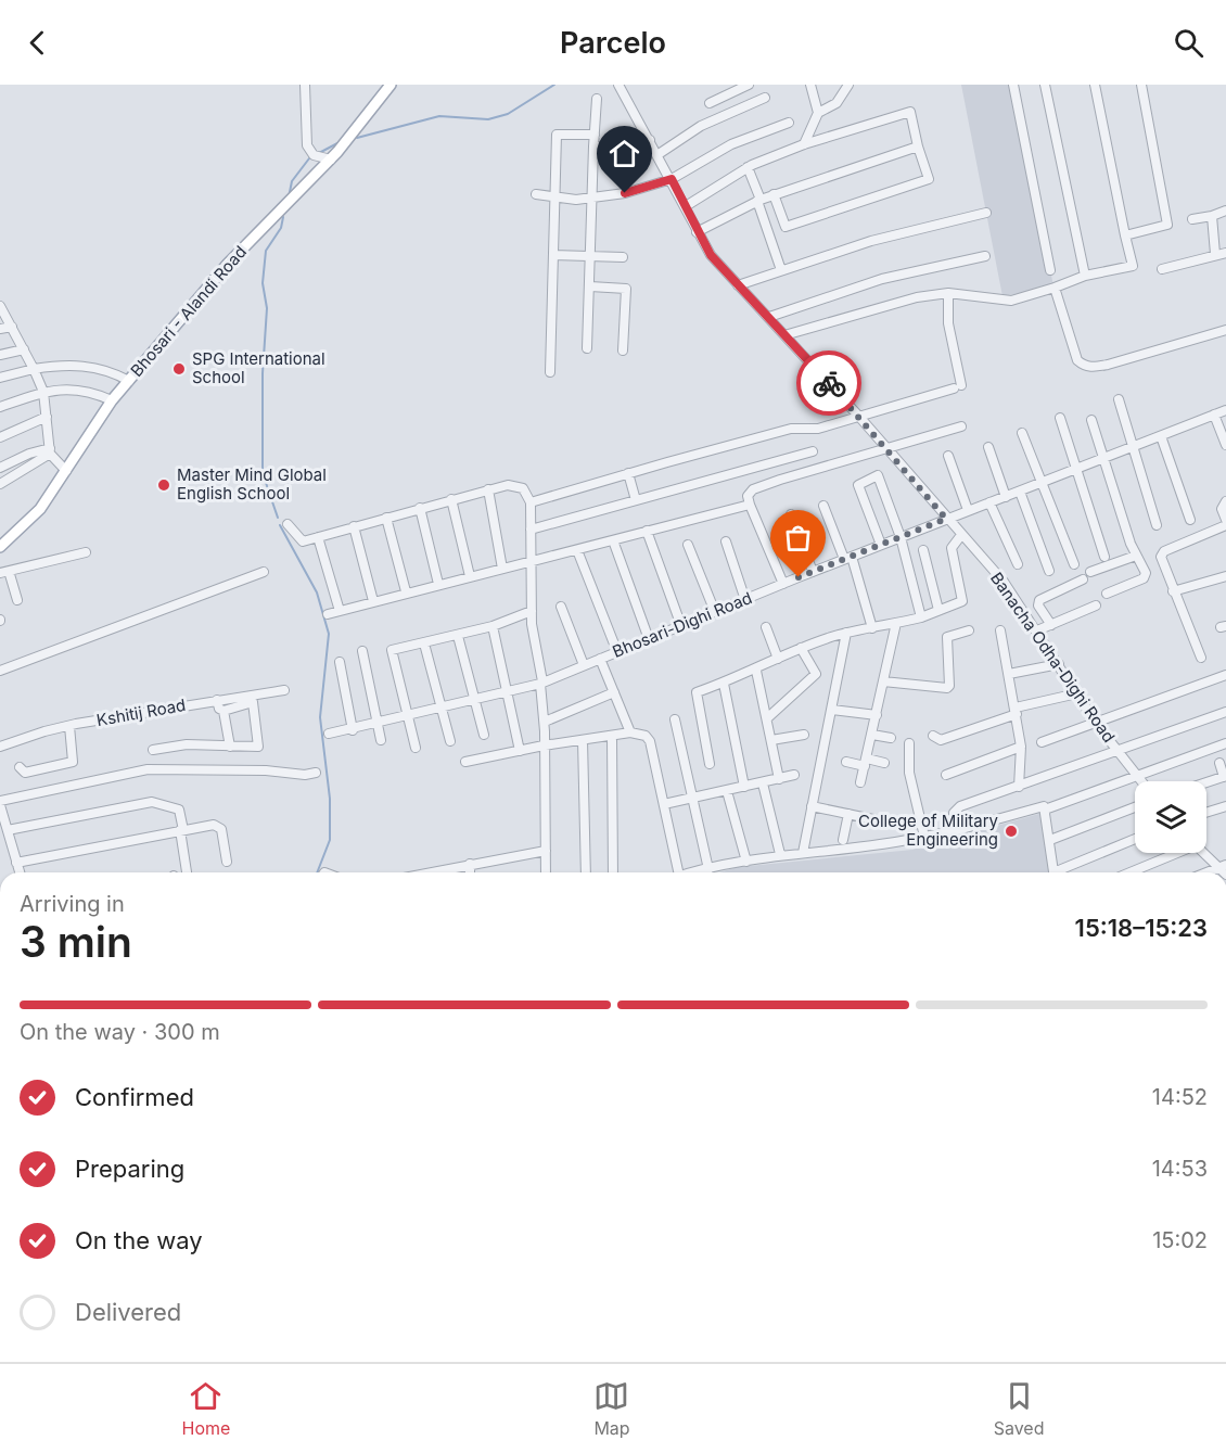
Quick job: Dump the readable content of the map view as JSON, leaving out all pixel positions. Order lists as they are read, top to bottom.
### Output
{
  "streets": {
    "main road": ["Bhosari - Alandi Road"],
    "street": ["Bhosari-Dighi Road", "Banacha Odha-Dighi Road", "Kshitij Road"]
  },
  "crossings": [
    ["Bhosari-Dighi Road", "Banacha Odha-Dighi Road"]
  ],
  "places": ["SPG International School", "Master Mind Global English School", "College of Military Engineering"],
  "page": {
    "header": "Parcelo",
    "heading": ["3 min", "Arriving in", "15:18–15:23"],
    "bar": "On the way · 300 m",
    "list": [
      ["Confirmed", "14:52"],
      ["Preparing", "14:53"],
      ["On the way", "15:02"],
      "Delivered"
    ],
    "tabs": ["Home", "Map", "Saved"]
  }
}
